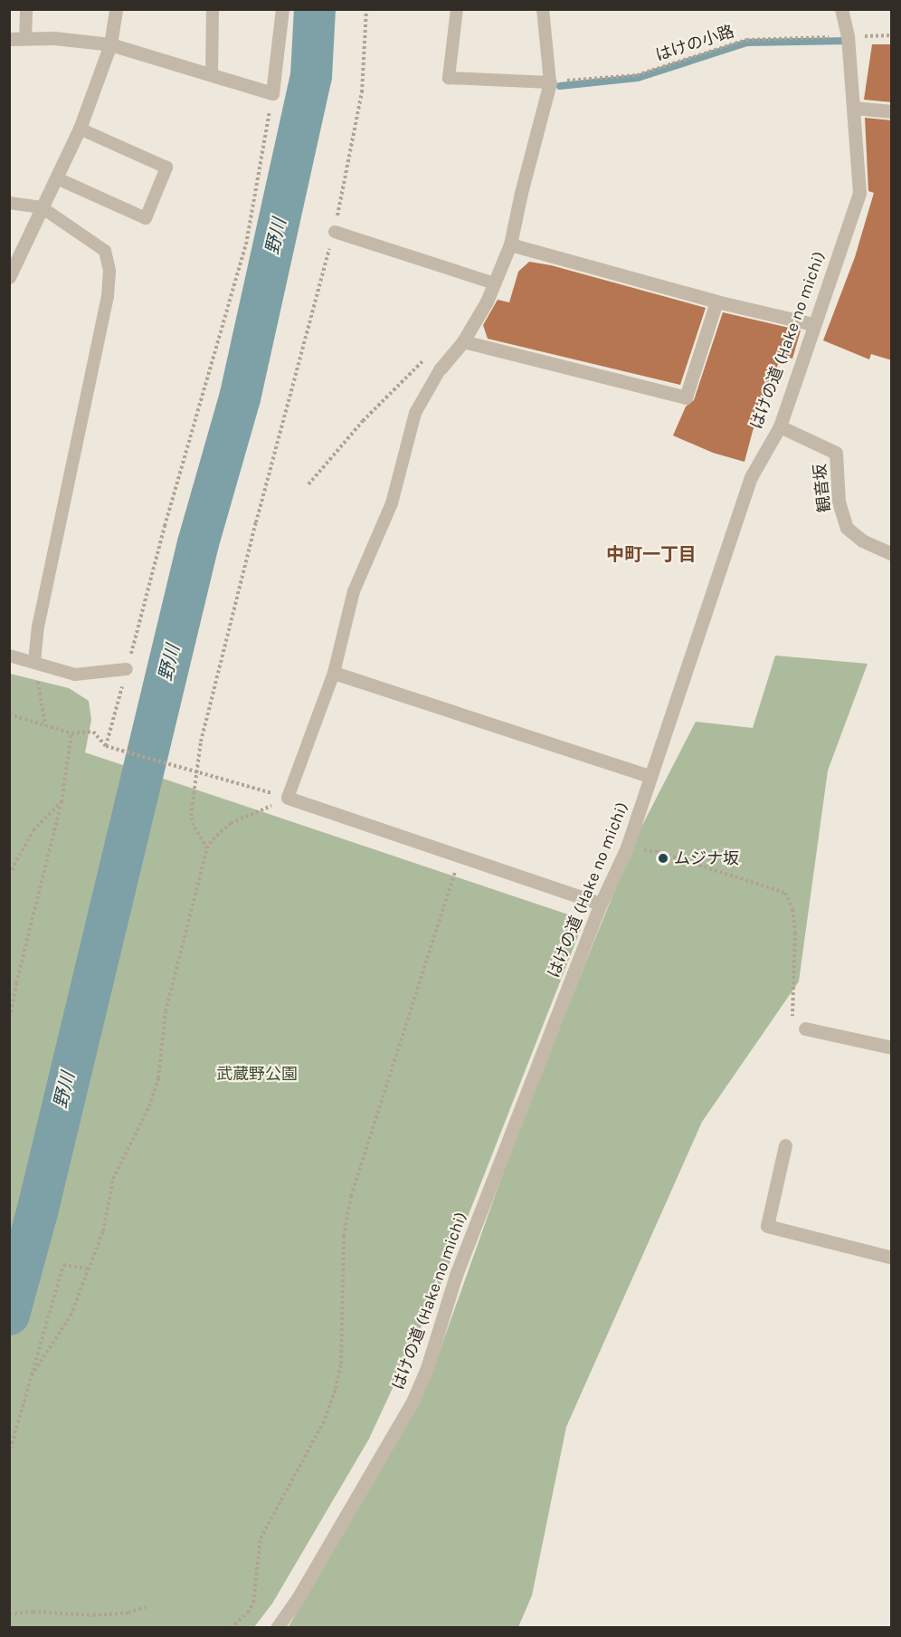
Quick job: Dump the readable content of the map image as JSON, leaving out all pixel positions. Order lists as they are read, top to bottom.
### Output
{
  "streets": {
    "street": ["はけの道 (Hake no michi)", "観音坂"],
    "path": ["はけの小路"]
  },
  "crossings": [
    ["はけの小路", "はけの道 (Hake no michi)"],
    ["はけの道 (Hake no michi)", "観音坂"]
  ],
  "districts": ["中町一丁目"],
  "water": ["野川"],
  "parks": ["武蔵野公園"],
  "places": ["ムジナ坂"]
}
